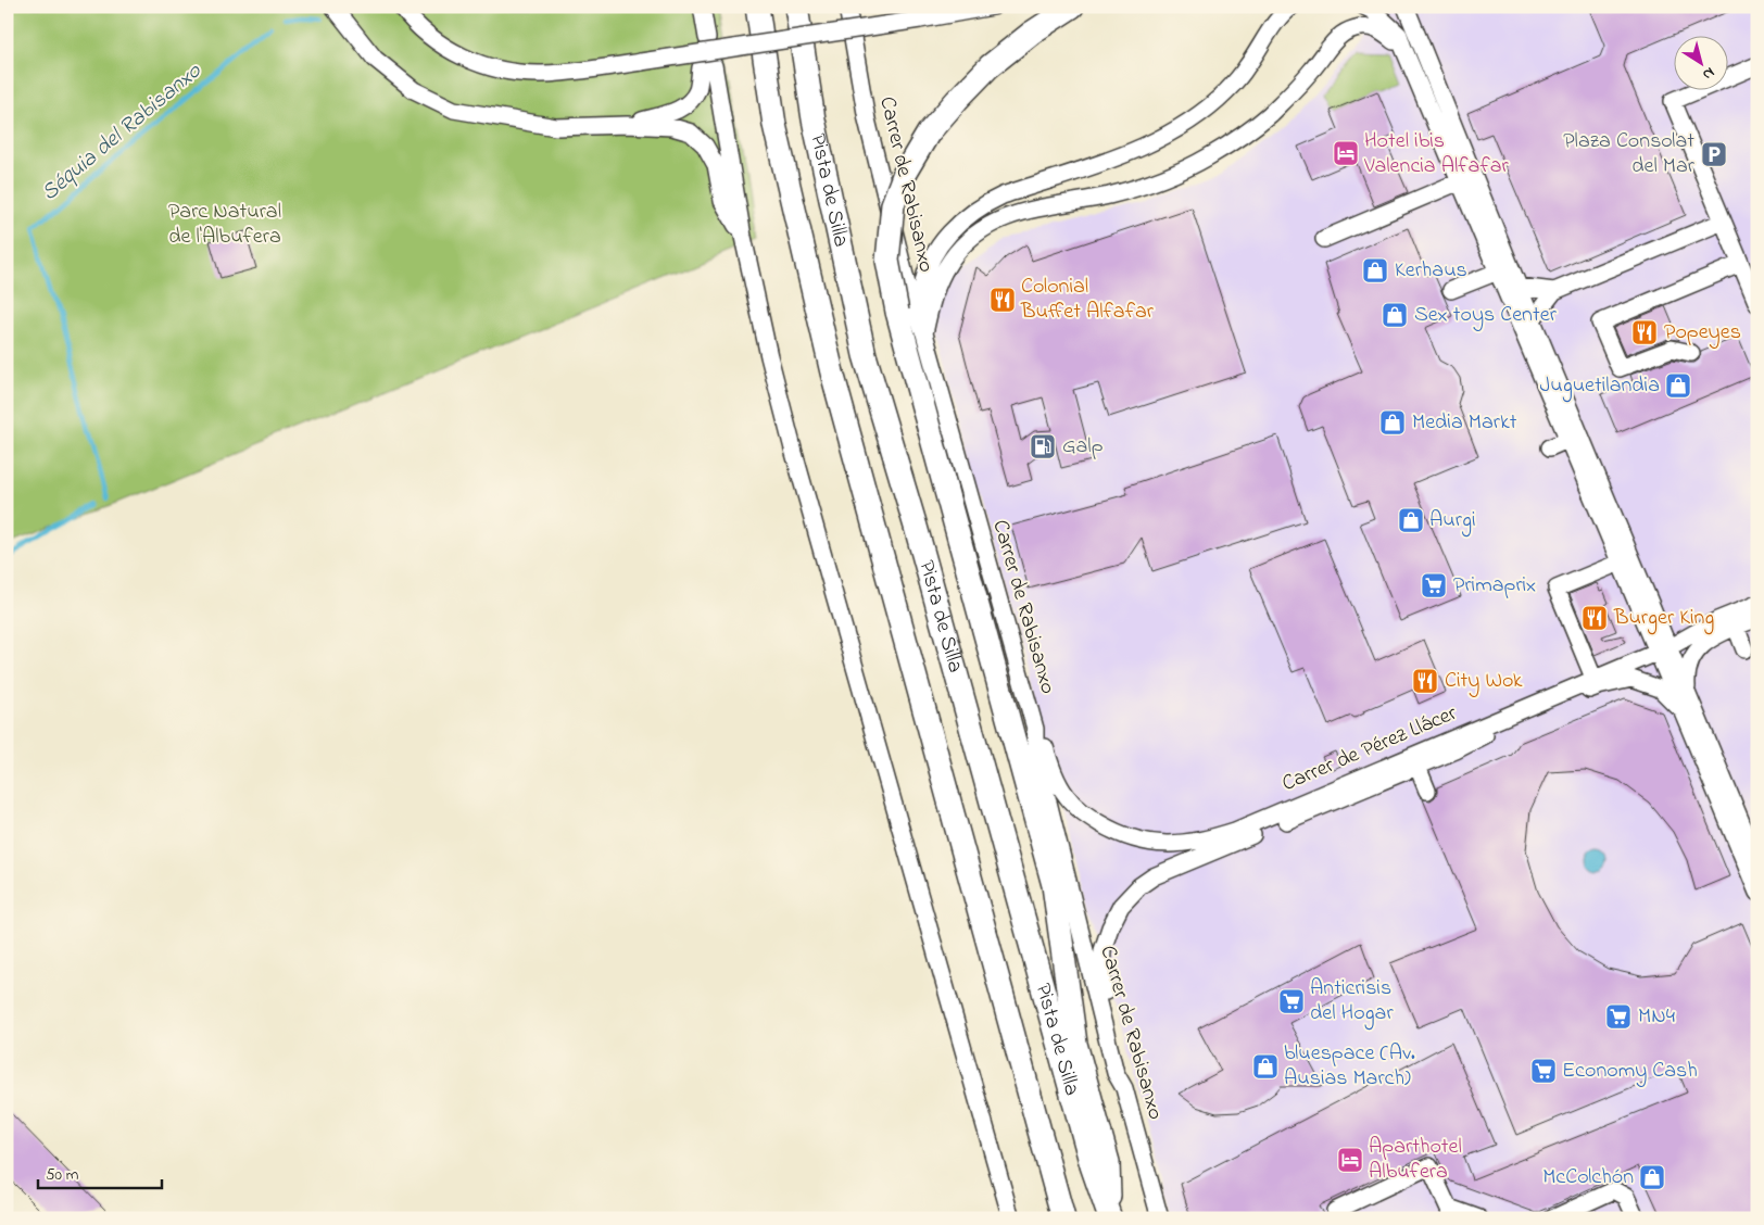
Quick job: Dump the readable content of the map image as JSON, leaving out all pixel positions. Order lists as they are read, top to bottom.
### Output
{
  "streets": {
    "highway": ["Pista de Silla"],
    "street": ["Carrer de Rabisanxo", "Carrer de Pérez Llácer"]
  },
  "crossings": [
    ["Carrer de Rabisanxo", "Carrer de Pérez Llácer"]
  ],
  "water": ["Séquia del Rabisanxo"],
  "parks": ["Parc Natural de l'Albufera"],
  "places": {
    "hotel": ["Hotel ibis Valencia Alfafar", "Aparthotel Albufera"],
    "parking": ["Plaza Consolat del Mar"],
    "shop": [
      "Kerhaus",
      "Sex toys Center",
      "Juguetilandia",
      "Media Markt",
      "Aurgi",
      "bluespace (Av. Ausias March)",
      "McColchón"
    ],
    "restaurant": [
      "Colonial Buffet Alfafar",
      "Popeyes",
      "Burger King",
      "City Wok"
    ],
    "fuel station": ["Galp"],
    "supermarket": [
      "Primaprix",
      "Anticrisis del Hogar",
      "MN4",
      "Economy Cash"
    ]
  },
  "scale_bar": "50 m",
  "north": "bottom right"
}
